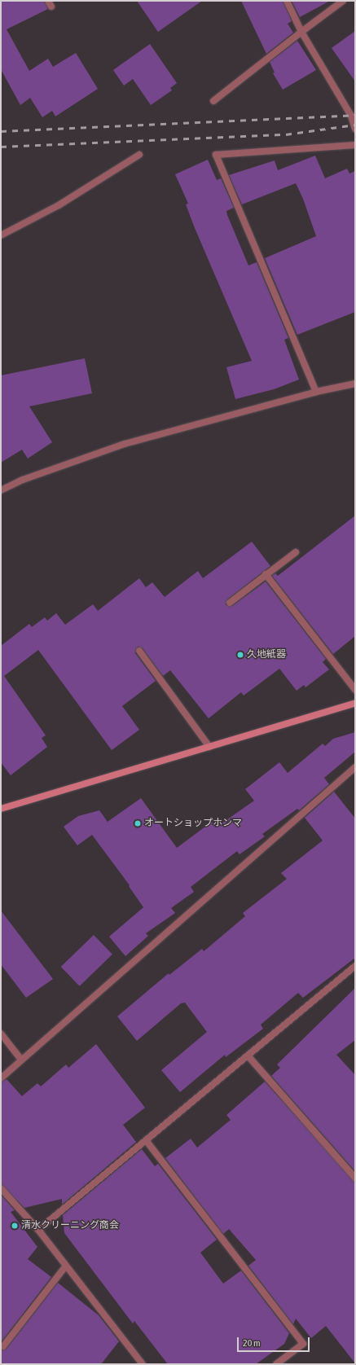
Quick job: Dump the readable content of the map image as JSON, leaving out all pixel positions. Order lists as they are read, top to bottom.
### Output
{
  "places": ["久地紙器", "オートショップホンマ", "清水クリーニング商会"],
  "scale_bar": "20 m"
}
